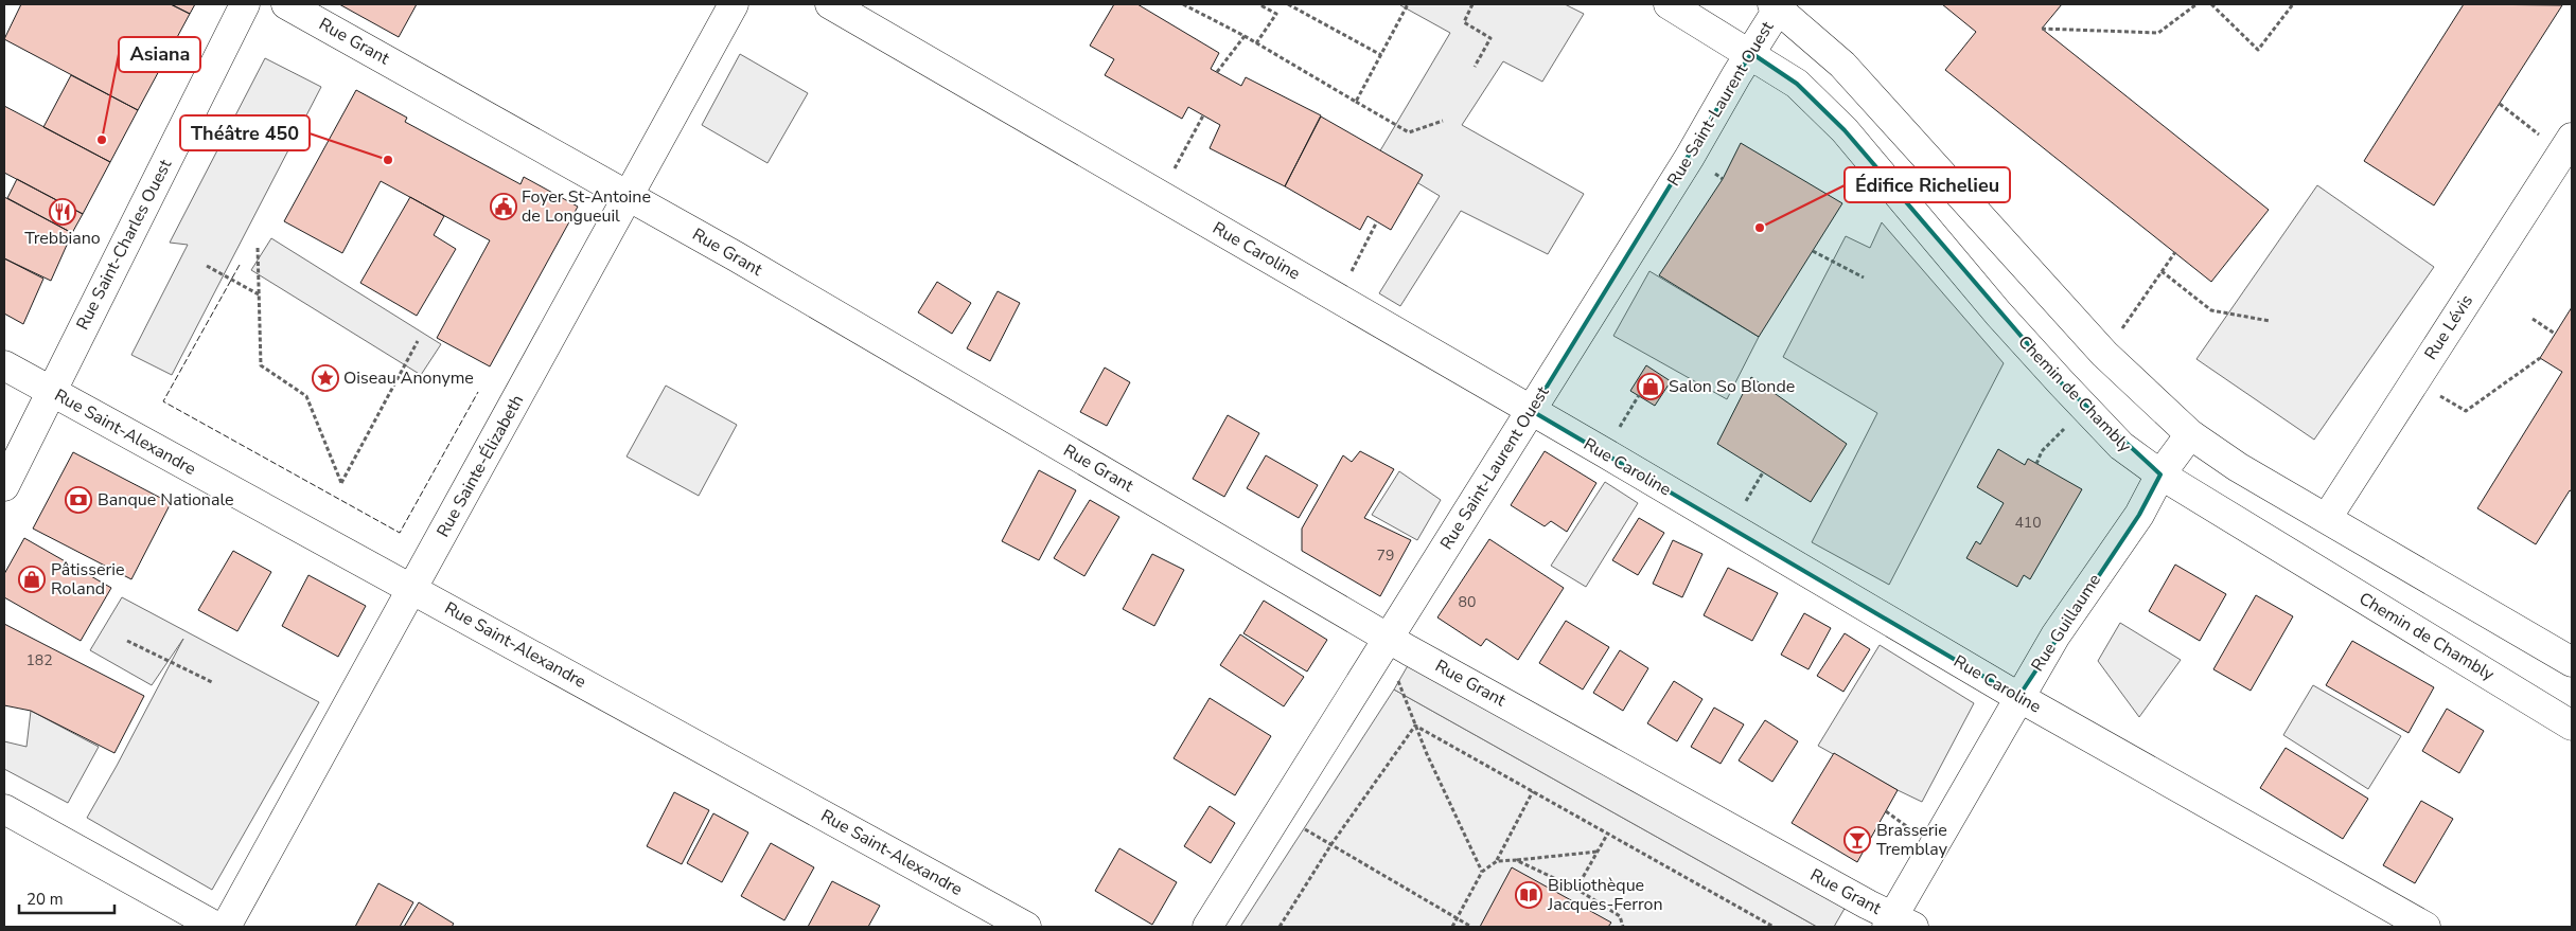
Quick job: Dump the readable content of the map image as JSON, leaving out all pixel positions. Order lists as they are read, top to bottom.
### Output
{
  "streets": {
    "street": [
      "Rue Grant",
      "Rue Saint-Laurent Ouest",
      "Rue Saint-Charles Ouest",
      "Rue Caroline",
      "Rue Lévis",
      "Chemin de Chambly",
      "Rue Saint-Alexandre",
      "Rue Sainte-Élizabeth",
      "Rue Guillaume"
    ]
  },
  "crossings": [
    ["Rue Grant", "Rue Saint-Laurent Ouest"],
    ["Rue Grant", "Rue Sainte-Élizabeth"],
    ["Rue Grant", "Rue Guillaume"],
    ["Rue Saint-Laurent Ouest", "Rue Caroline"],
    ["Rue Saint-Laurent Ouest", "Chemin de Chambly"],
    ["Rue Saint-Charles Ouest", "Rue Saint-Alexandre"],
    ["Rue Caroline", "Rue Guillaume"],
    ["Chemin de Chambly", "Rue Guillaume"],
    ["Rue Saint-Alexandre", "Rue Sainte-Élizabeth"]
  ],
  "places": {
    "other": ["Asiana", "Théâtre 450", "Édifice Richelieu"],
    "public building": ["Foyer St-Antoine de Longueuil"],
    "restaurant": ["Trebbiano"],
    "place": ["Oiseau Anonyme"],
    "shop": ["Salon So Blonde", "Pâtisserie Roland"],
    "bank": ["Banque Nationale"],
    "bar": ["Brasserie Tremblay"],
    "library": ["Bibliothèque Jacques-Ferron"]
  },
  "house_numbers": [
    "410",
    "79",
    "80",
    "182"
  ],
  "scale_bar": "20 m"
}
